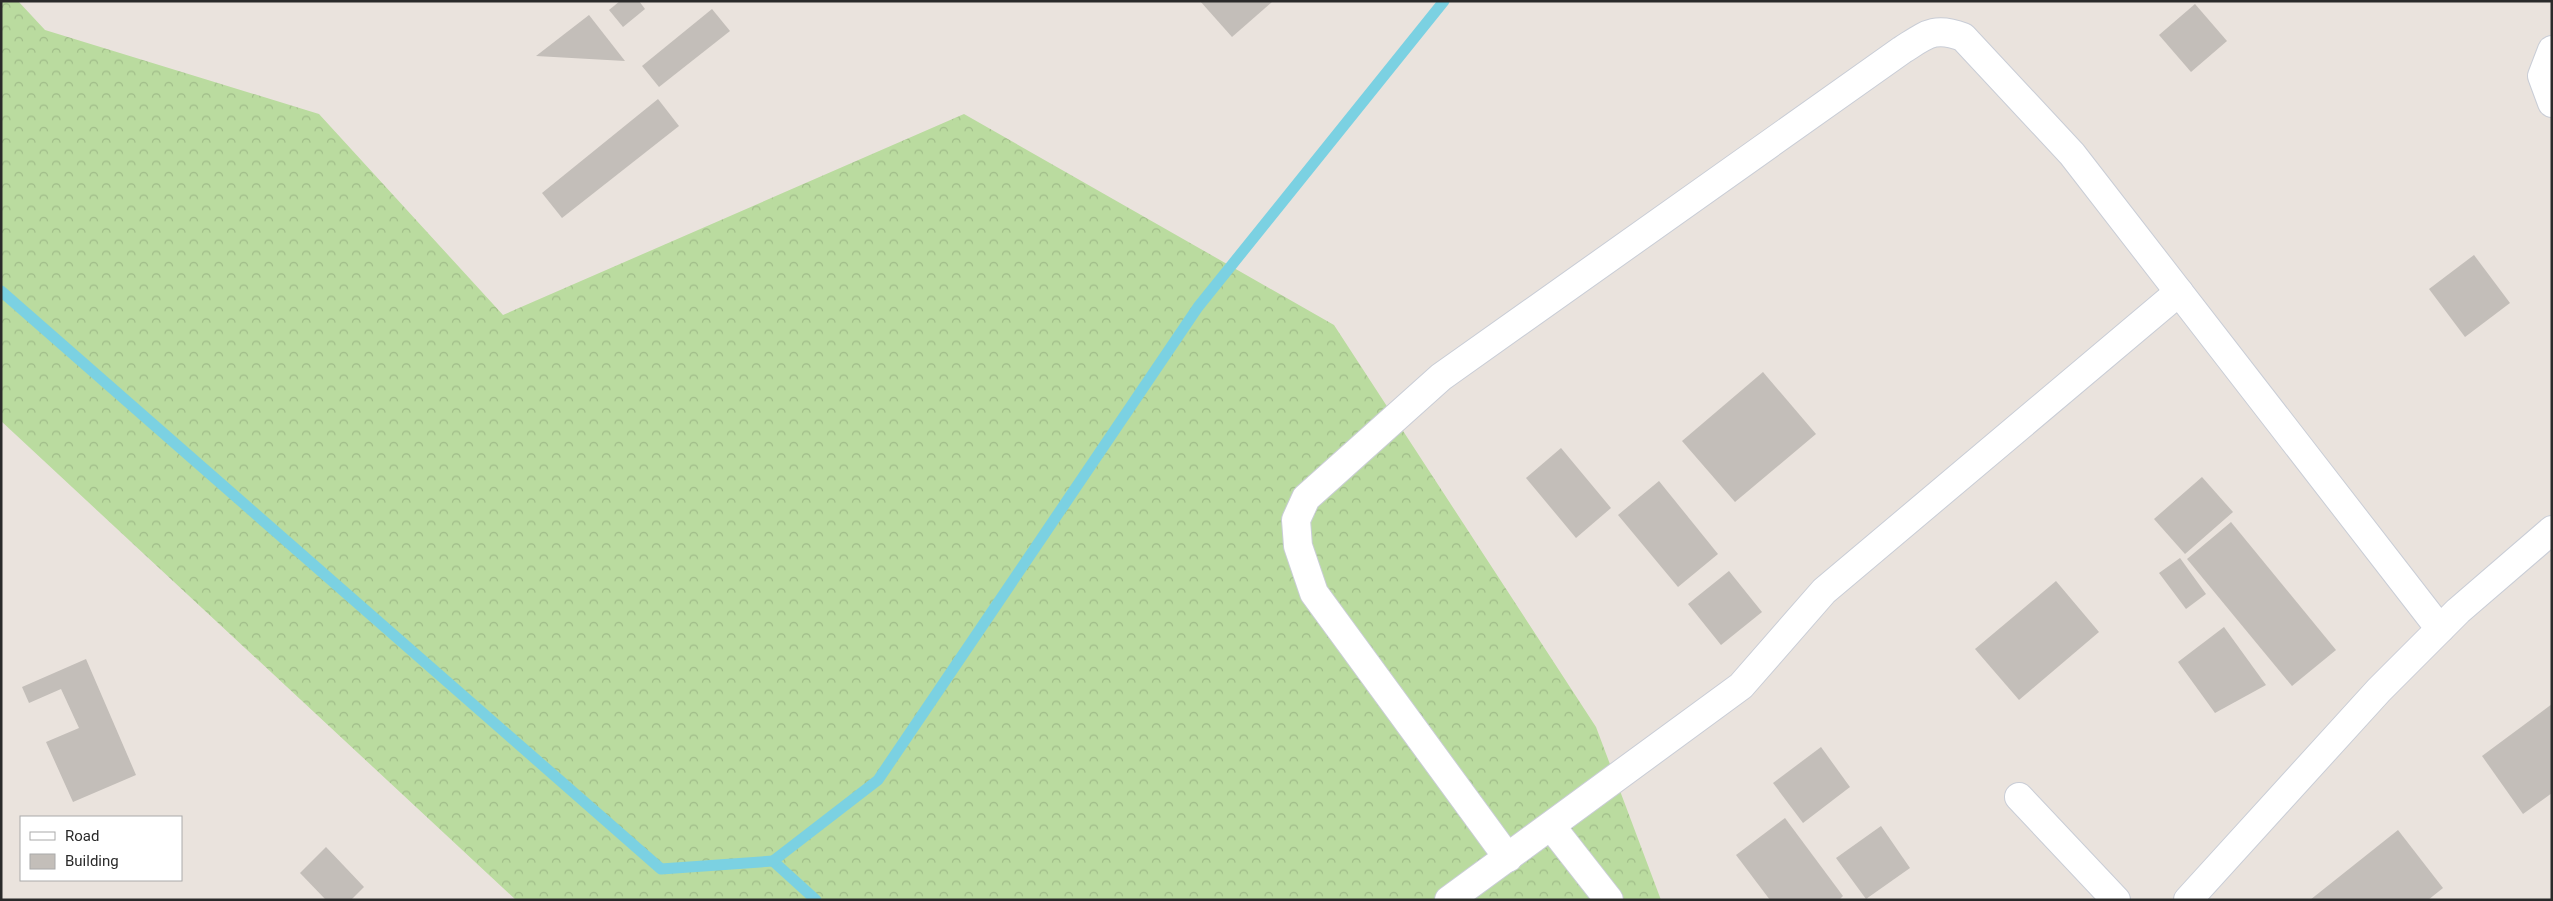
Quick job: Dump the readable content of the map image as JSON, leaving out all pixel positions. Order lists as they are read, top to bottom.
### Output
{
  "legend": ["Road", "Building"]
}
